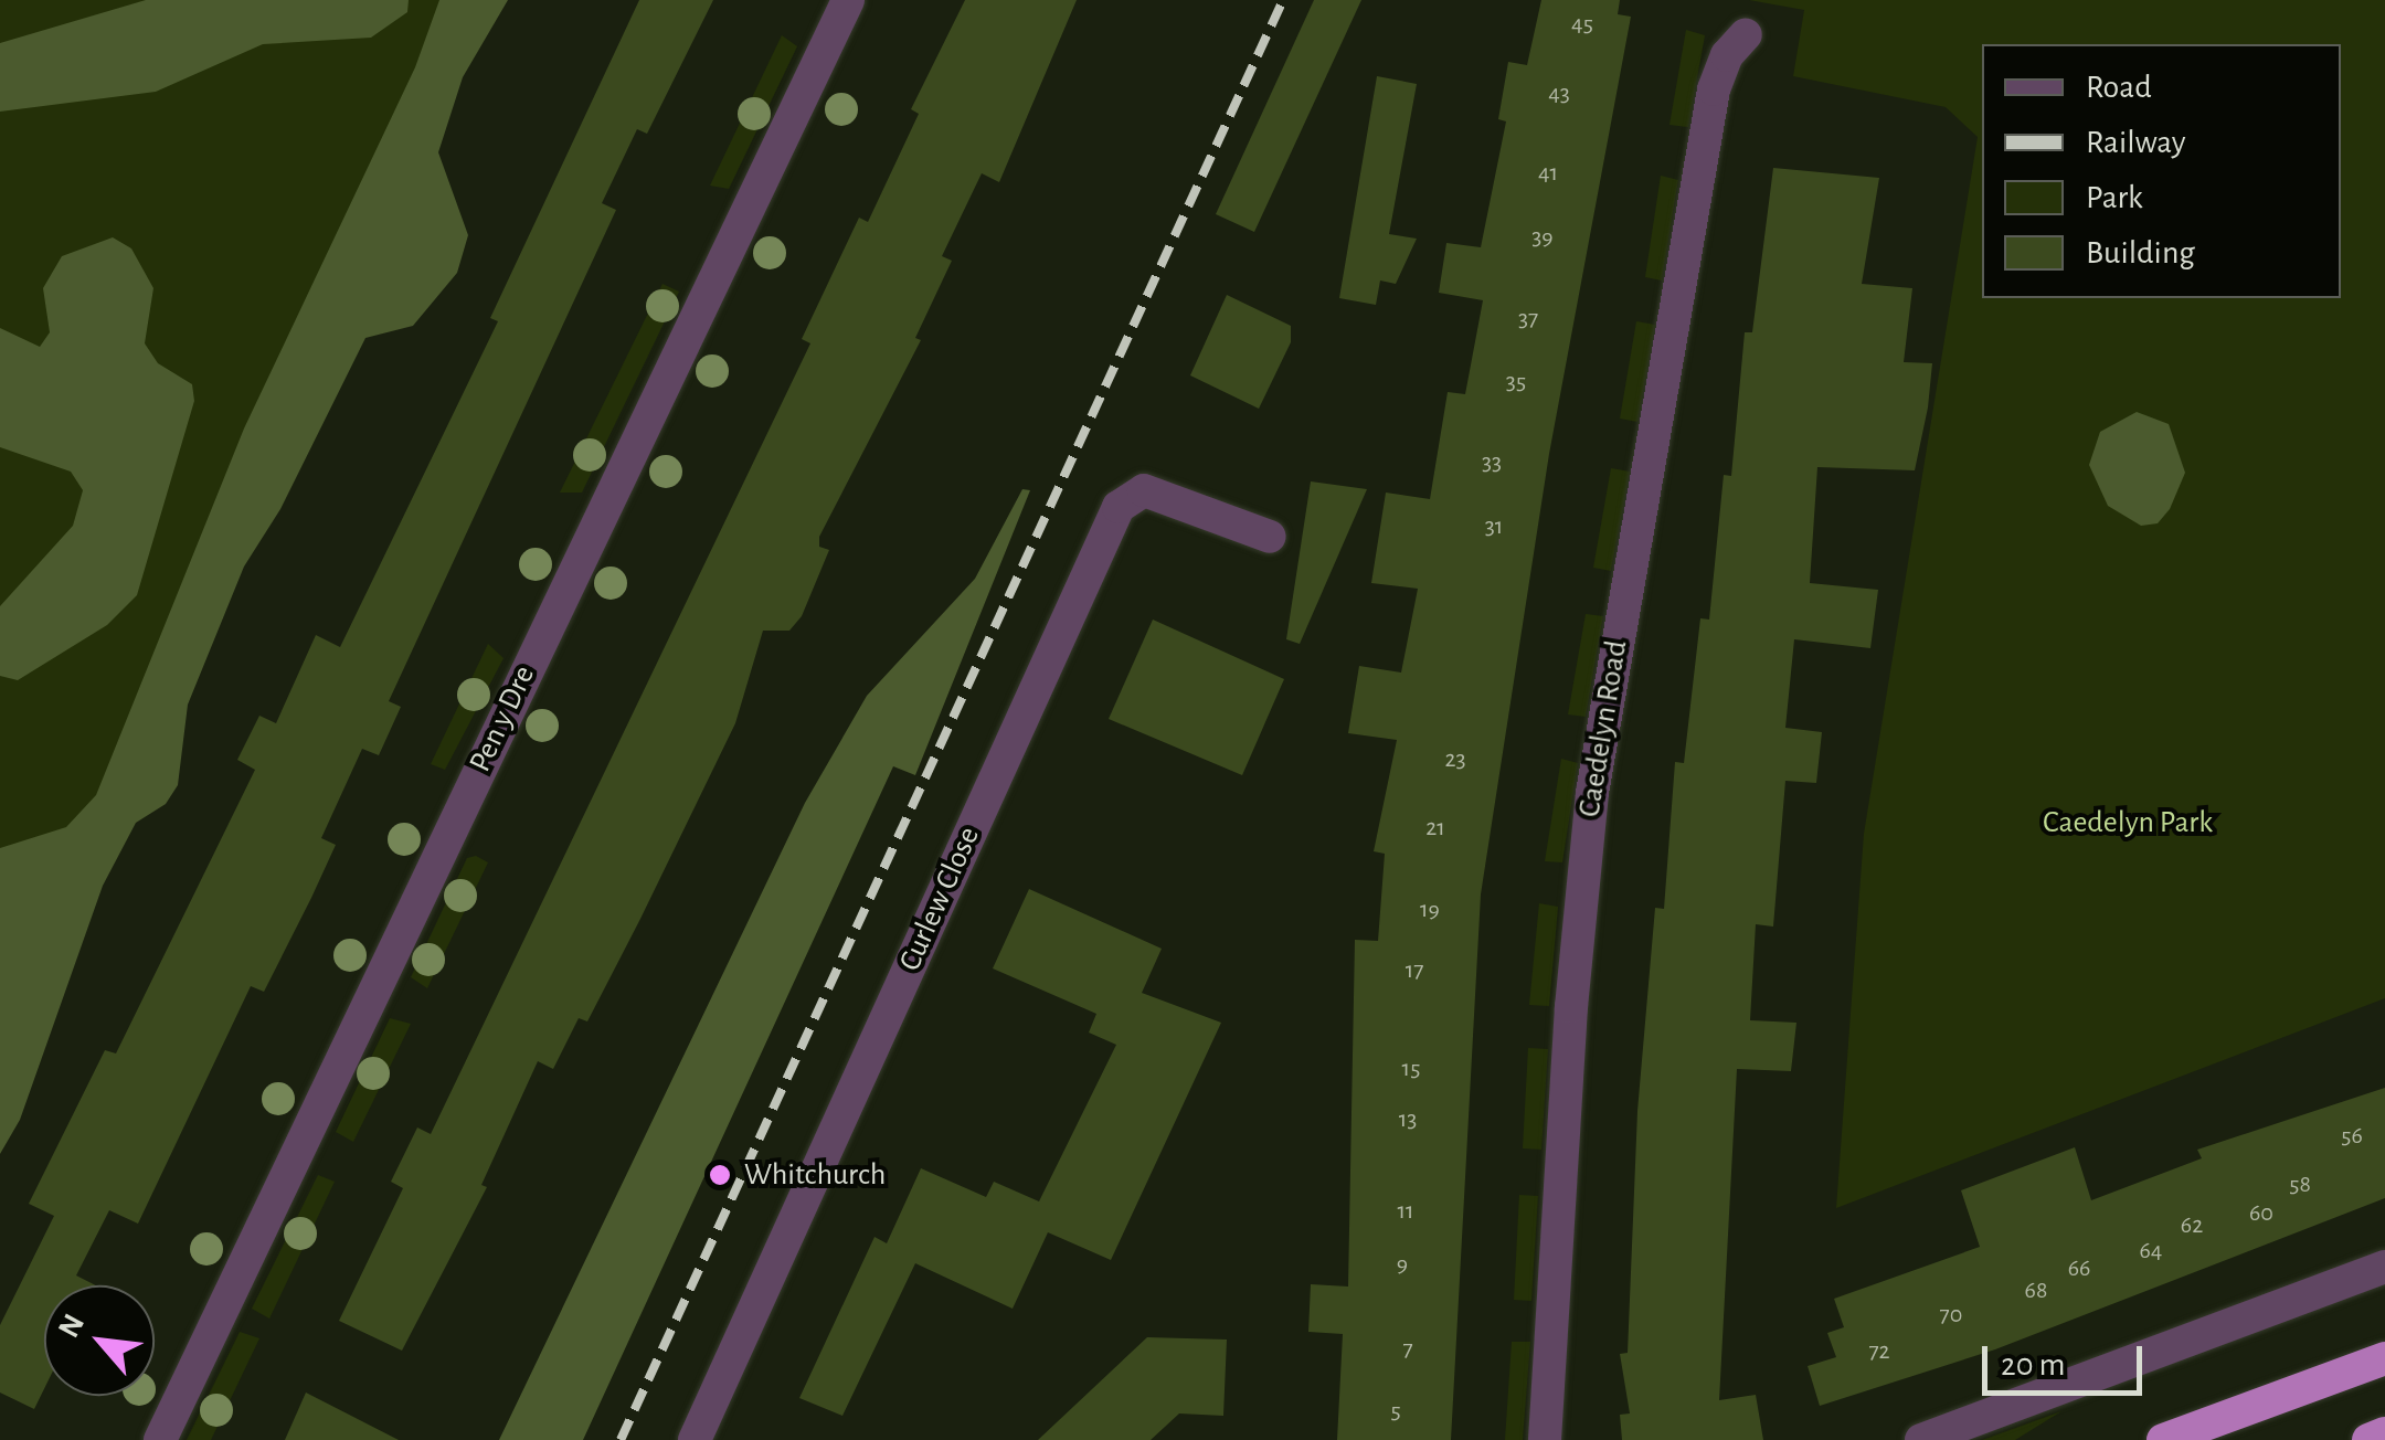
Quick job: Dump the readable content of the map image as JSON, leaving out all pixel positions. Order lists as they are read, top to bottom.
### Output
{
  "streets": {
    "street": ["Pen y Dre", "Caedelyn Road", "Curlew Close"]
  },
  "parks": ["Caedelyn Park"],
  "places": ["Whitchurch"],
  "house_numbers": [
    "45",
    "43",
    "41",
    "39",
    "37",
    "35",
    "33",
    "31",
    "23",
    "21",
    "19",
    "17",
    "15",
    "13",
    "56",
    "58",
    "11",
    "60",
    "62",
    "64",
    "9",
    "66",
    "68",
    "70",
    "7",
    "72",
    "5"
  ],
  "legend": [
    "Road",
    "Railway",
    "Park",
    "Building"
  ],
  "scale_bar": "20 m",
  "north": "top left"
}
